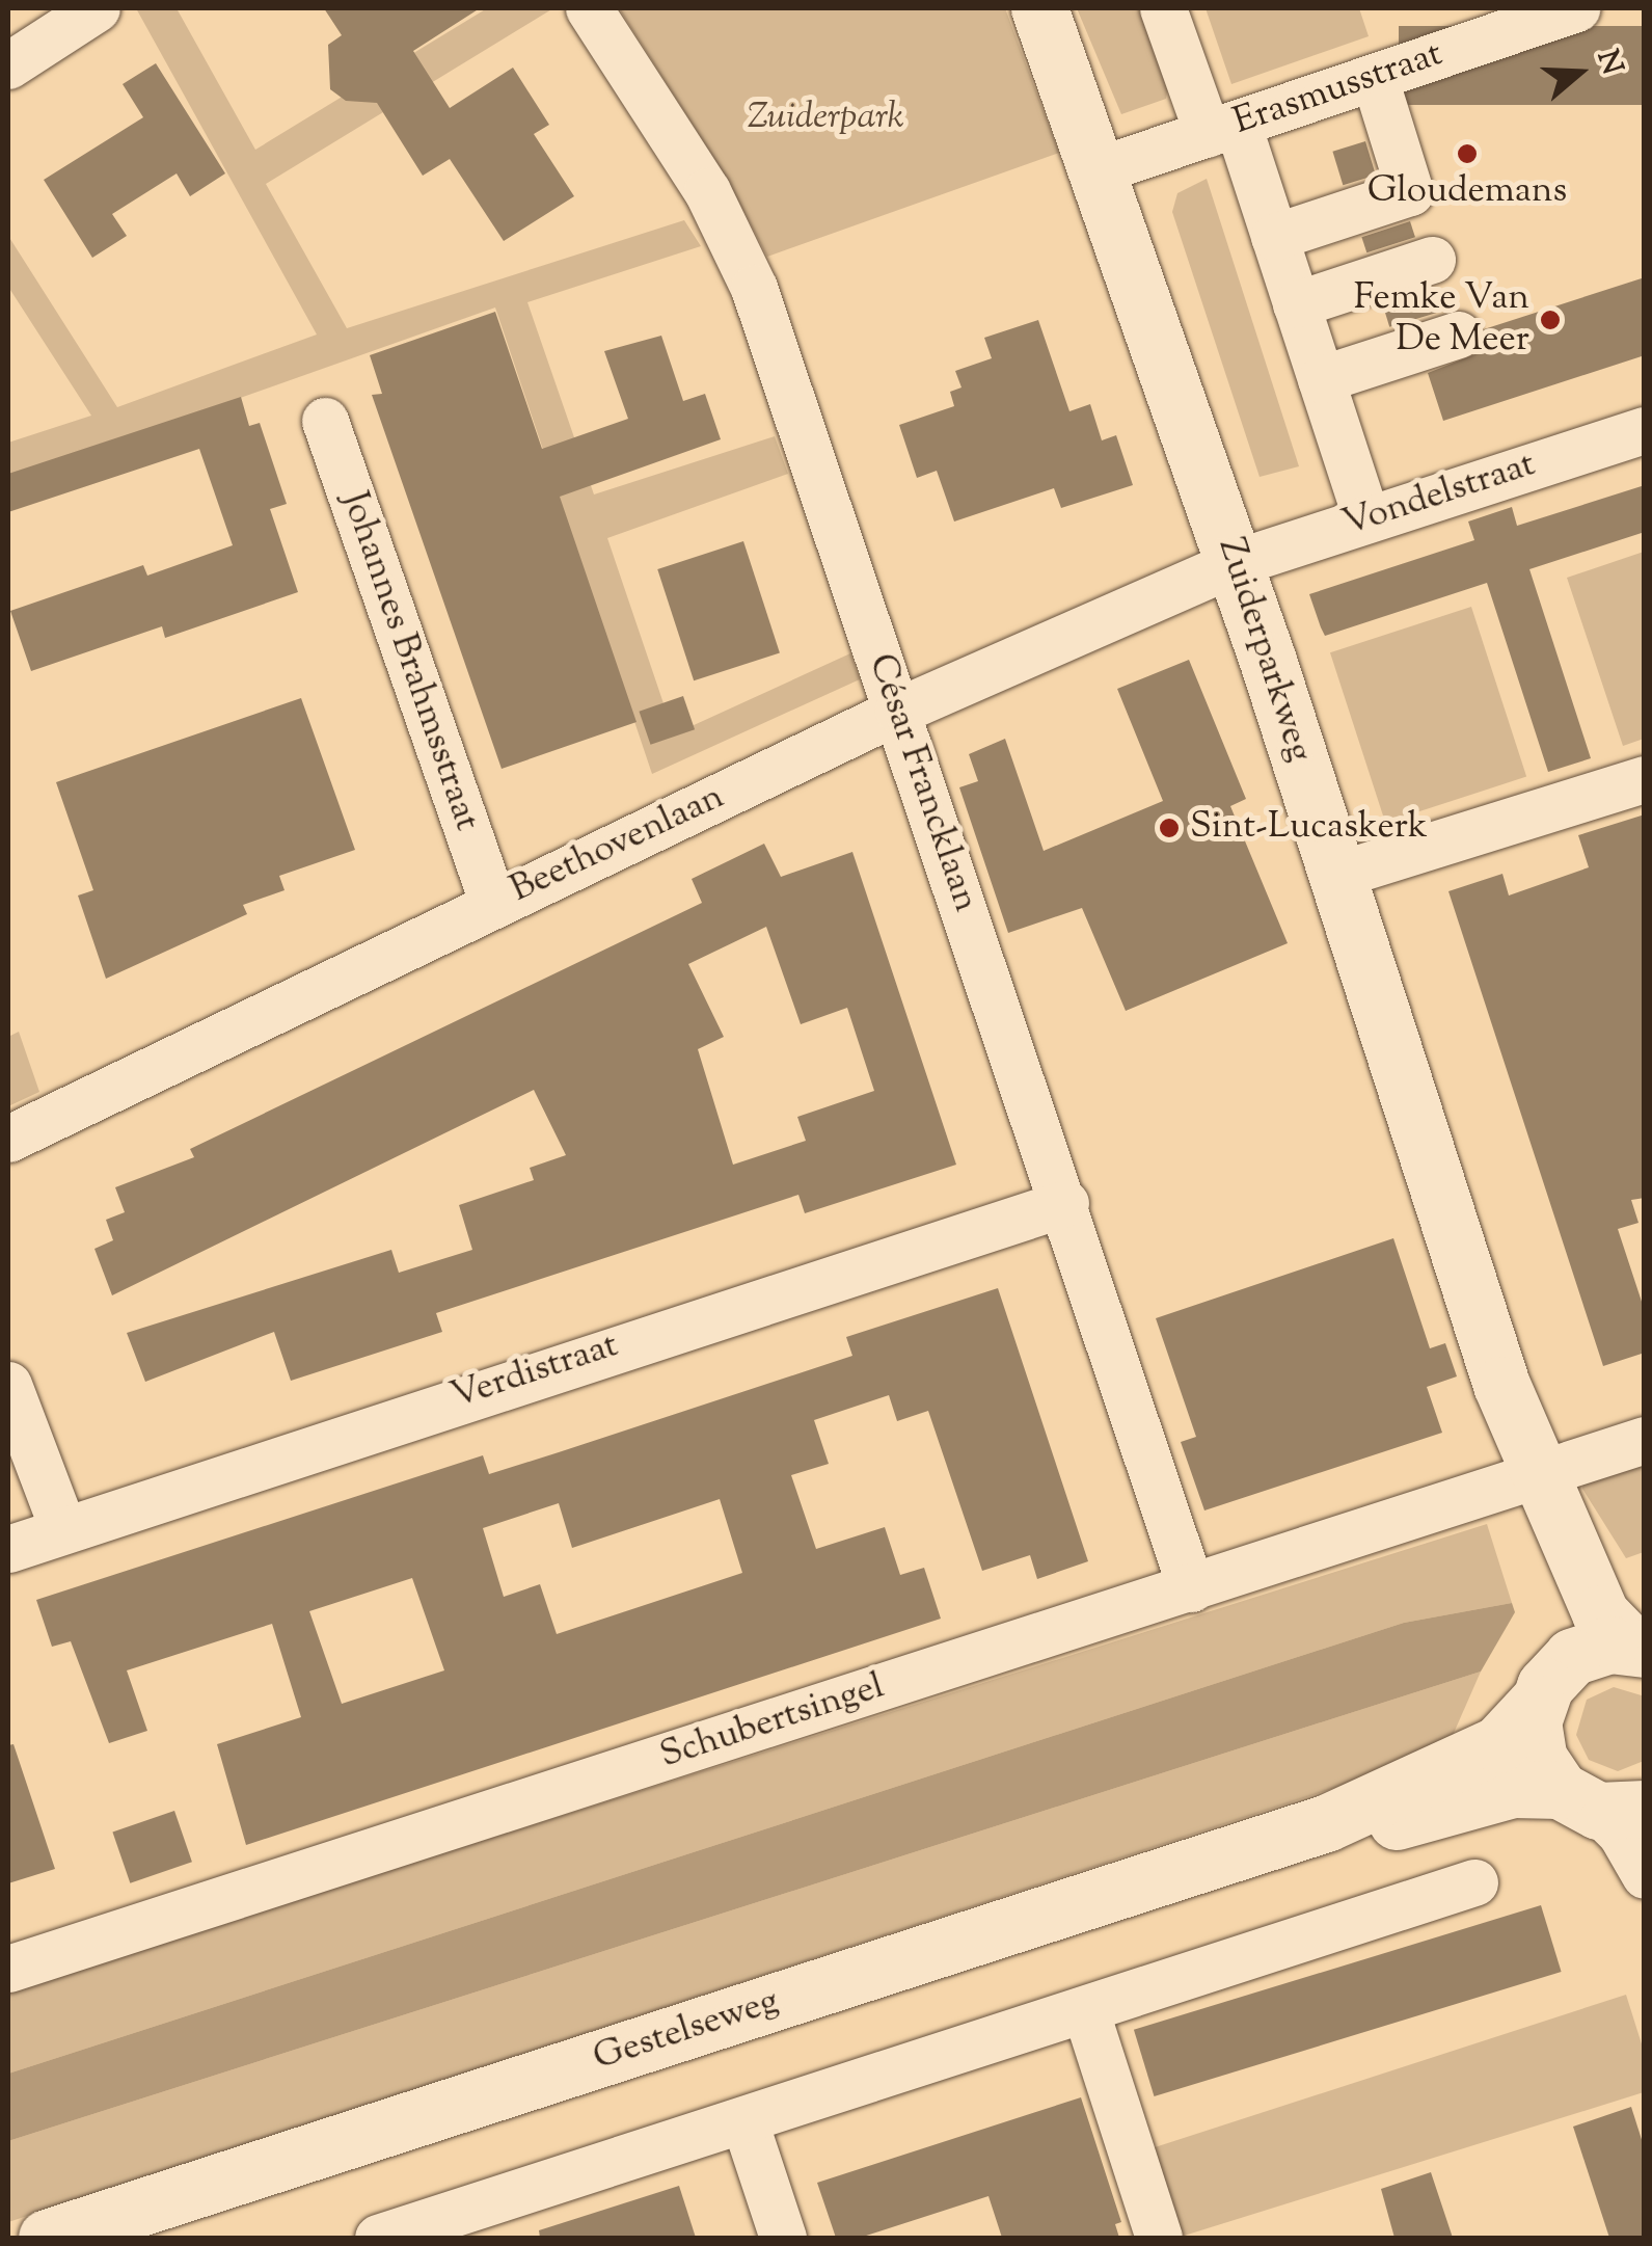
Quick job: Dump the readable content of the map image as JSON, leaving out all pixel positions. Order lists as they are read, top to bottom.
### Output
{
  "streets": {
    "main road": ["Zuiderparkweg", "Gestelseweg"],
    "street": [
      "Erasmusstraat",
      "Vondelstraat",
      "Johannes Brahmsstraat",
      "César Francklaan",
      "Beethovenlaan",
      "Verdistraat",
      "Schubertsingel"
    ]
  },
  "crossings": [
    ["Erasmusstraat", "Zuiderparkweg"],
    ["Vondelstraat", "Zuiderparkweg"],
    ["Vondelstraat", "Beethovenlaan"],
    ["Zuiderparkweg", "Beethovenlaan"],
    ["Zuiderparkweg", "Schubertsingel"],
    ["Zuiderparkweg", "Gestelseweg"],
    ["Johannes Brahmsstraat", "Beethovenlaan"],
    ["César Francklaan", "Beethovenlaan"],
    ["César Francklaan", "Verdistraat"],
    ["César Francklaan", "Schubertsingel"]
  ],
  "parks": ["Zuiderpark"],
  "places": ["Gloudemans", "Femke Van De Meer", "Sint-Lucaskerk"],
  "north": "right"
}
